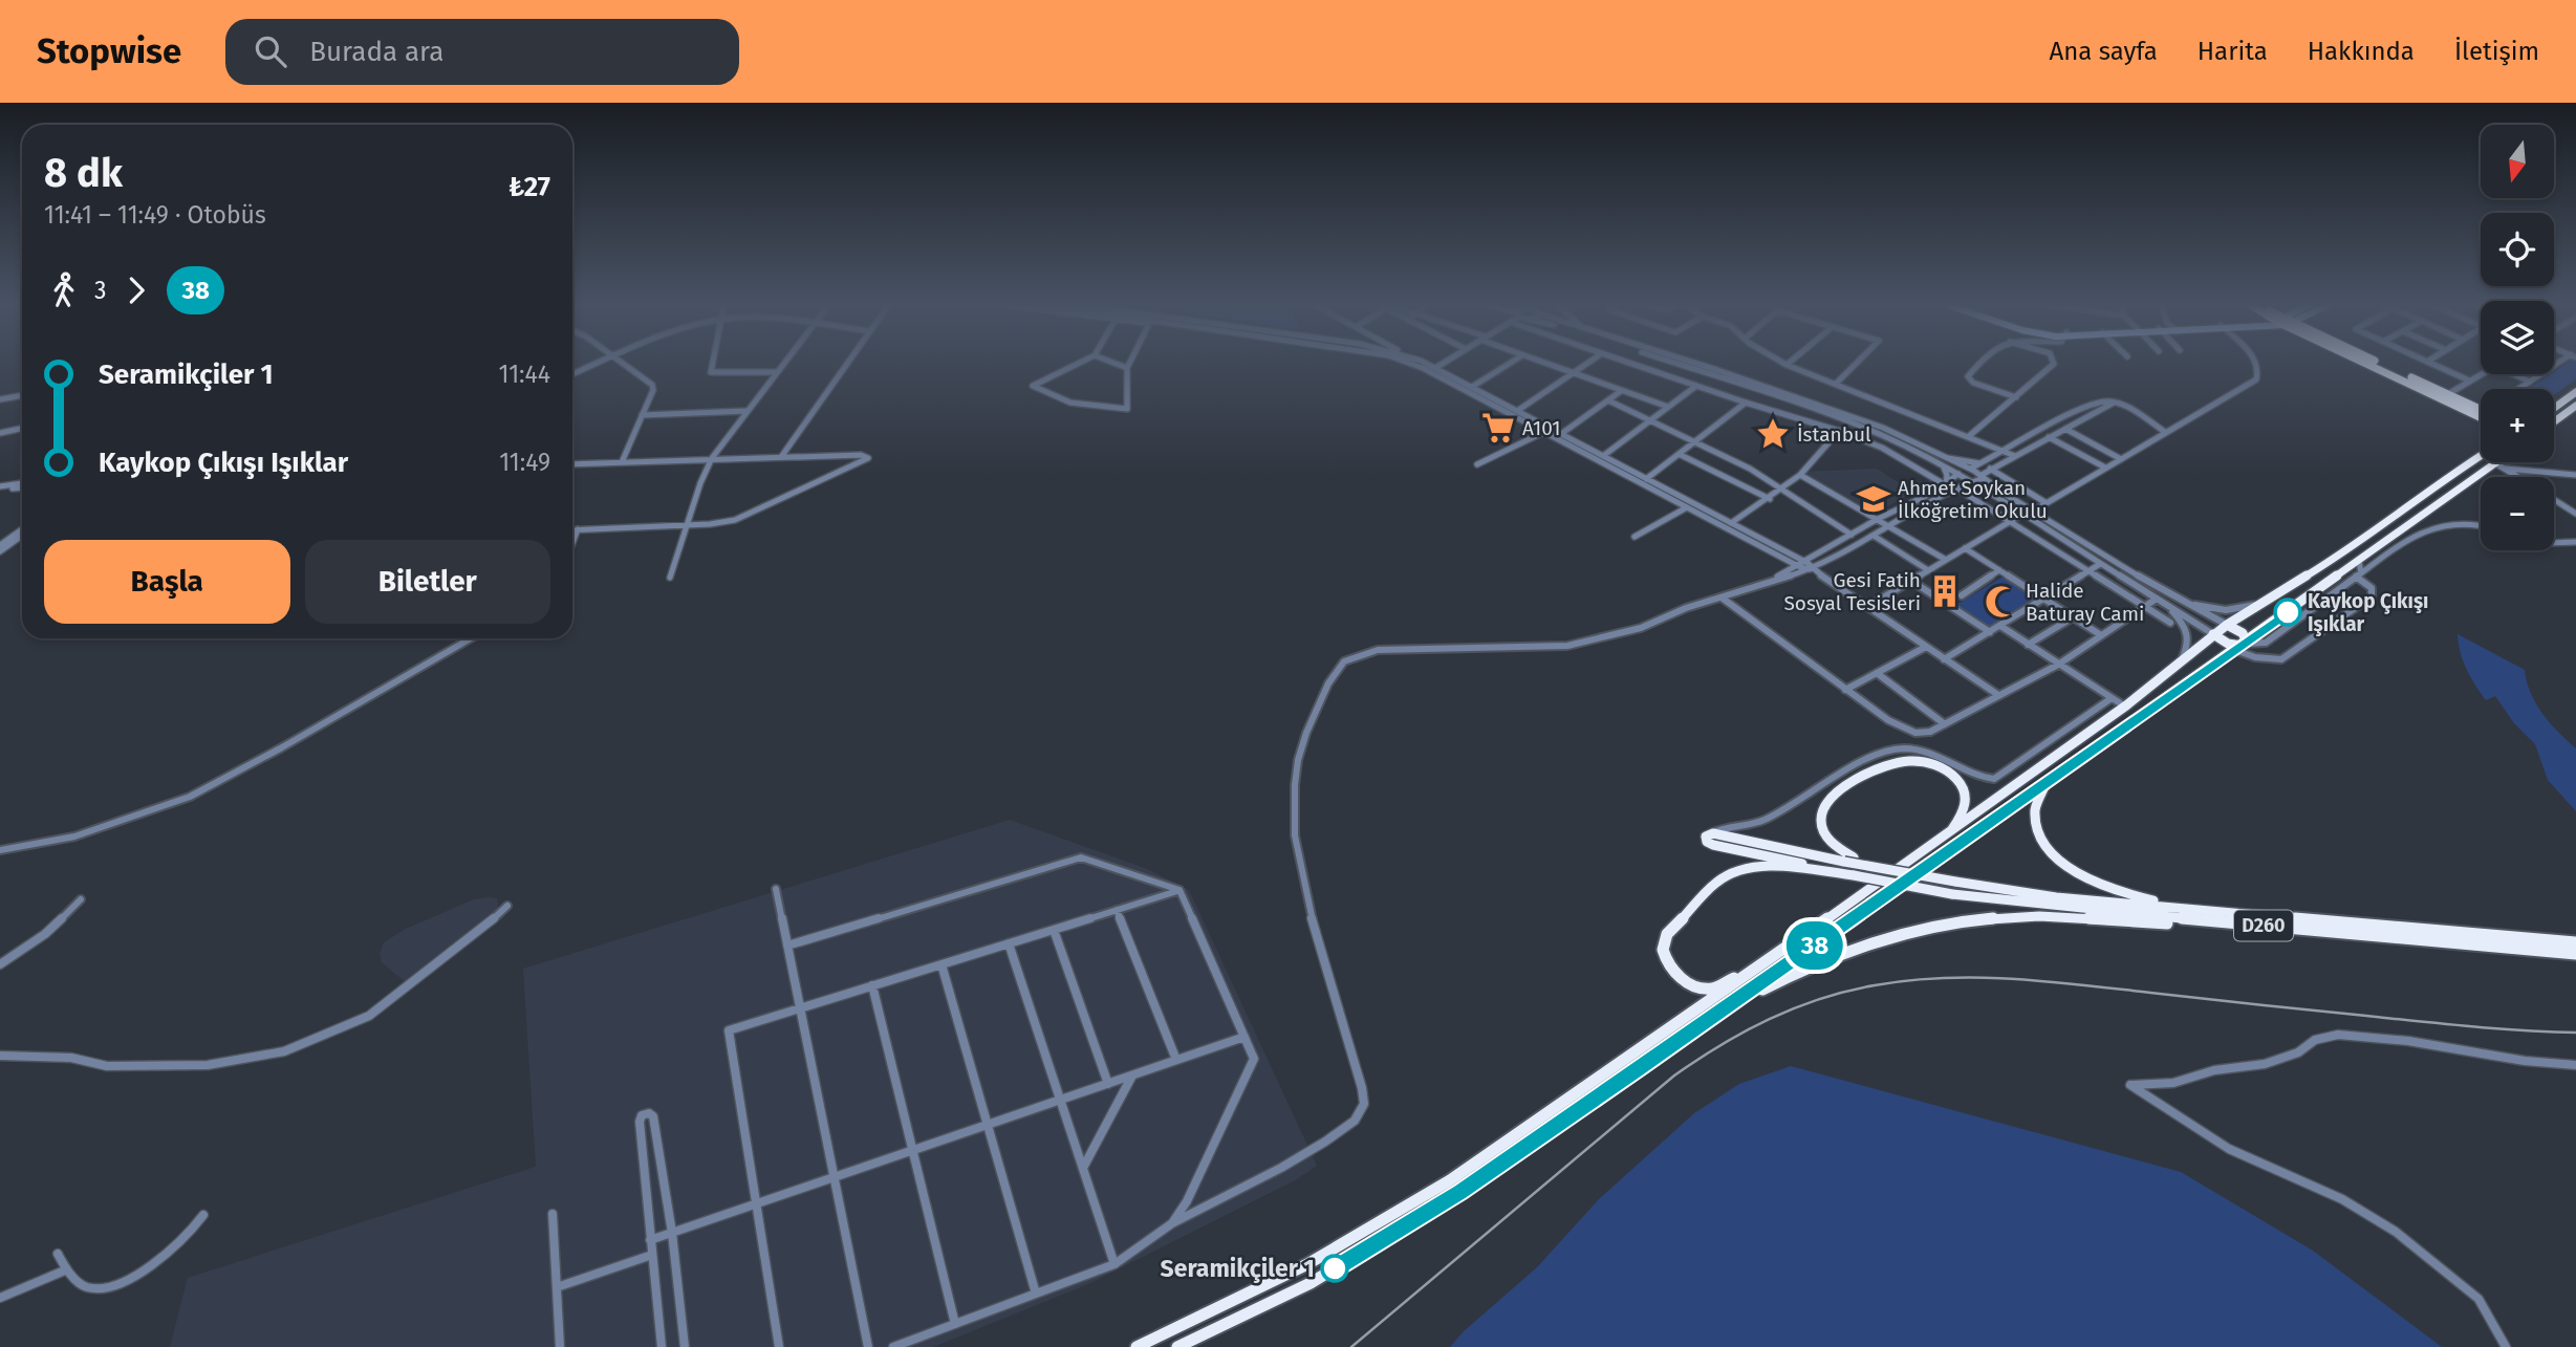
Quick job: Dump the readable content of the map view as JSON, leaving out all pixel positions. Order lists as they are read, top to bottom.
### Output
{
  "streets": {
    "highway": ["D260"]
  },
  "places": {
    "supermarket": ["A101"],
    "place": ["İstanbul"],
    "school or university": ["Ahmet Soykan İlköğretim Okulu"],
    "building": ["Gesi Fatih Sosyal Tesisleri"],
    "mosque": ["Halide Baturay Cami"],
    "other": ["Kaykop Çıkışı Işıklar", "Seramikçiler 1"]
  },
  "lines": ["bus line 38"],
  "north": "bottom",
  "page": {
    "header": "Stopwise",
    "search": "Burada ara",
    "nav": [
      "Ana sayfa",
      "Harita",
      "Hakkında",
      "İletişim"
    ],
    "on_map": "38",
    "map_buttons": ["+", "−"],
    "heading": ["8 dk", "11:41 – 11:49 · Otobüs", "₺27"],
    "legs": ["3", "38"],
    "list": [
      {
        "name": "Seramikçiler 1",
        "value": "11:44"
      },
      {
        "name": "Kaykop Çıkışı Işıklar",
        "value": "11:49"
      }
    ],
    "buttons": ["Başla", "Biletler"]
  }
}
